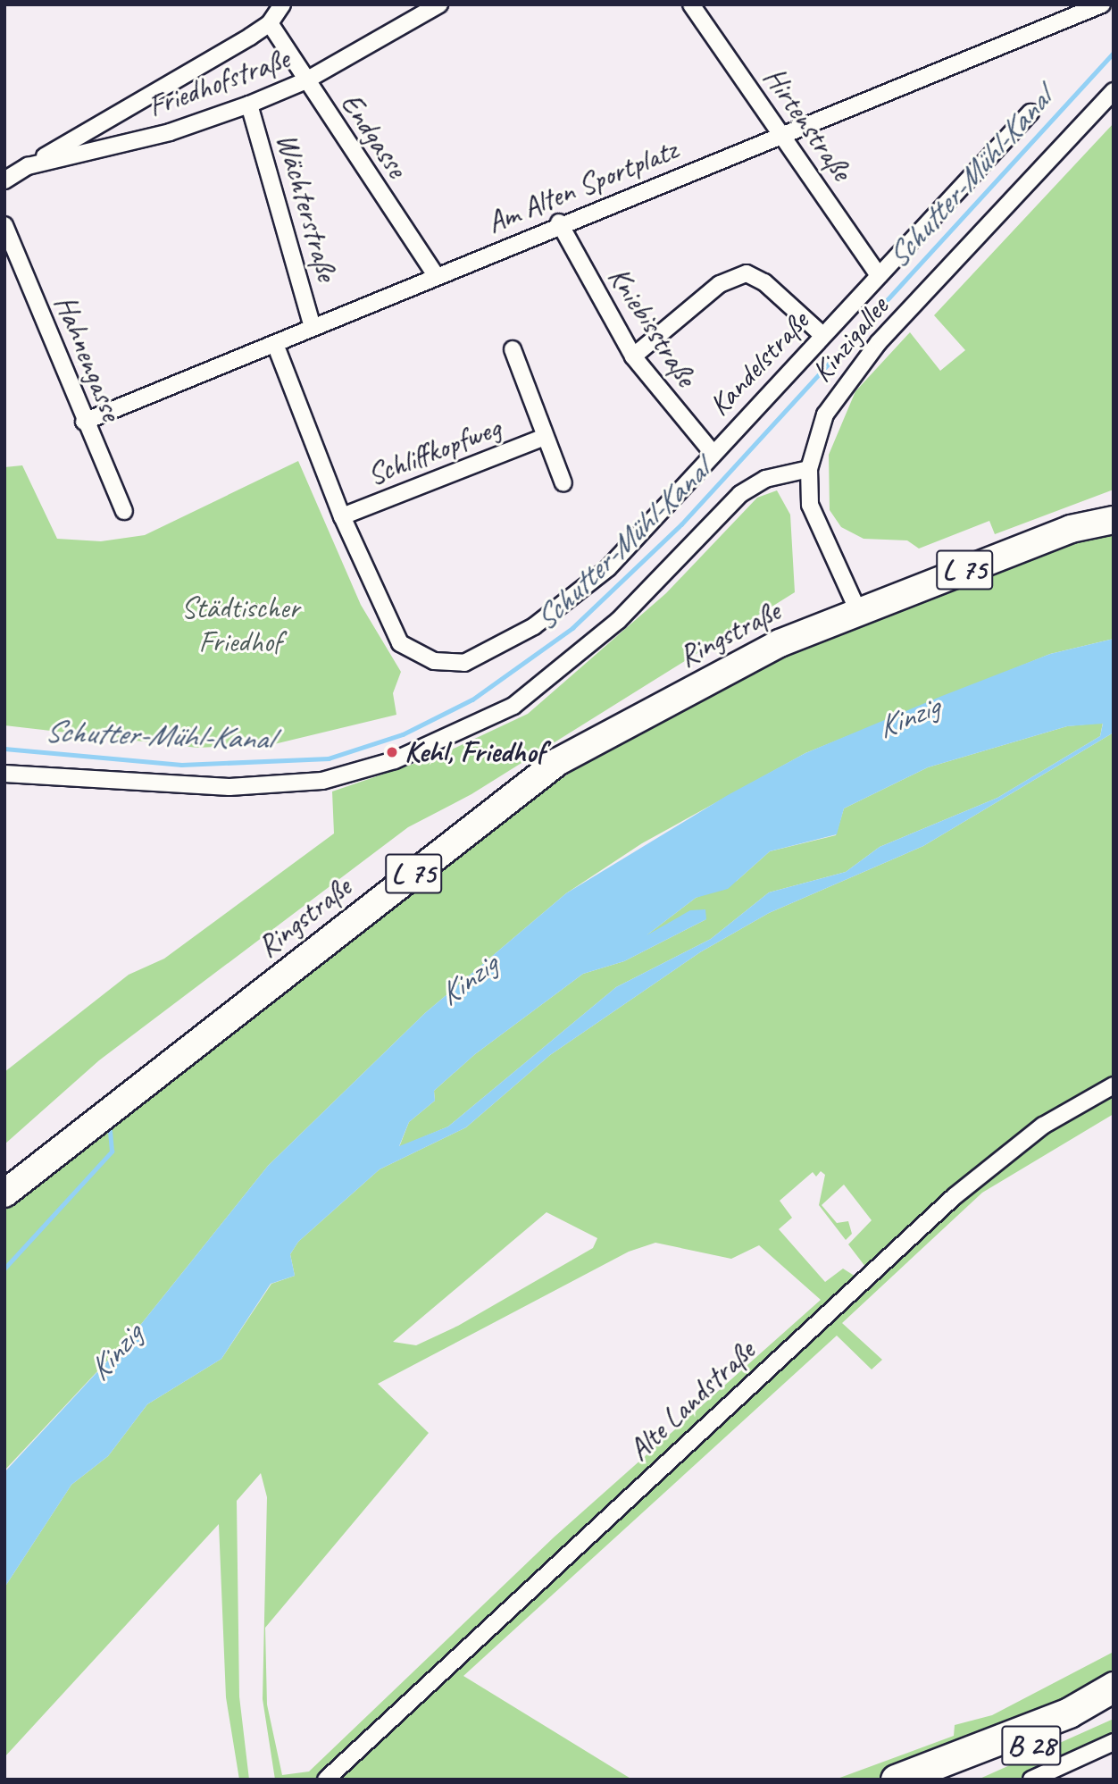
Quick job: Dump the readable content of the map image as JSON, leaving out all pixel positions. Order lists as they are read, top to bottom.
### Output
{
  "streets": {
    "highway": ["B 28"],
    "main road": ["L 75", "Ringstraße"],
    "street": [
      "Friedhofstraße",
      "Hirtenstraße",
      "Endgasse",
      "Am Alten Sportplatz",
      "Wächterstraße",
      "Kniebisstraße",
      "Kinzigallee",
      "Hahnengasse",
      "Kandelstraße",
      "Schliffkopfweg",
      "Alte Landstraße"
    ]
  },
  "crossings": [
    ["Friedhofstraße", "Endgasse"],
    ["Friedhofstraße", "Wächterstraße"],
    ["Hirtenstraße", "Am Alten Sportplatz"],
    ["Hirtenstraße", "Kandelstraße"],
    ["Endgasse", "Am Alten Sportplatz"],
    ["Am Alten Sportplatz", "Wächterstraße"],
    ["Am Alten Sportplatz", "Kniebisstraße"],
    ["Am Alten Sportplatz", "Hahnengasse"],
    ["Am Alten Sportplatz", "Kandelstraße"],
    ["Kniebisstraße", "Kandelstraße"],
    ["Kinzigallee", "L 75"],
    ["Kinzigallee", "Ringstraße"],
    ["Kandelstraße", "Schliffkopfweg"],
    ["L 75", "Ringstraße"]
  ],
  "water": ["Schutter-Mühl-Kanal", "Kinzig"],
  "parks": ["Städtischer Friedhof"],
  "places": ["Kehl, Friedhof"]
}
